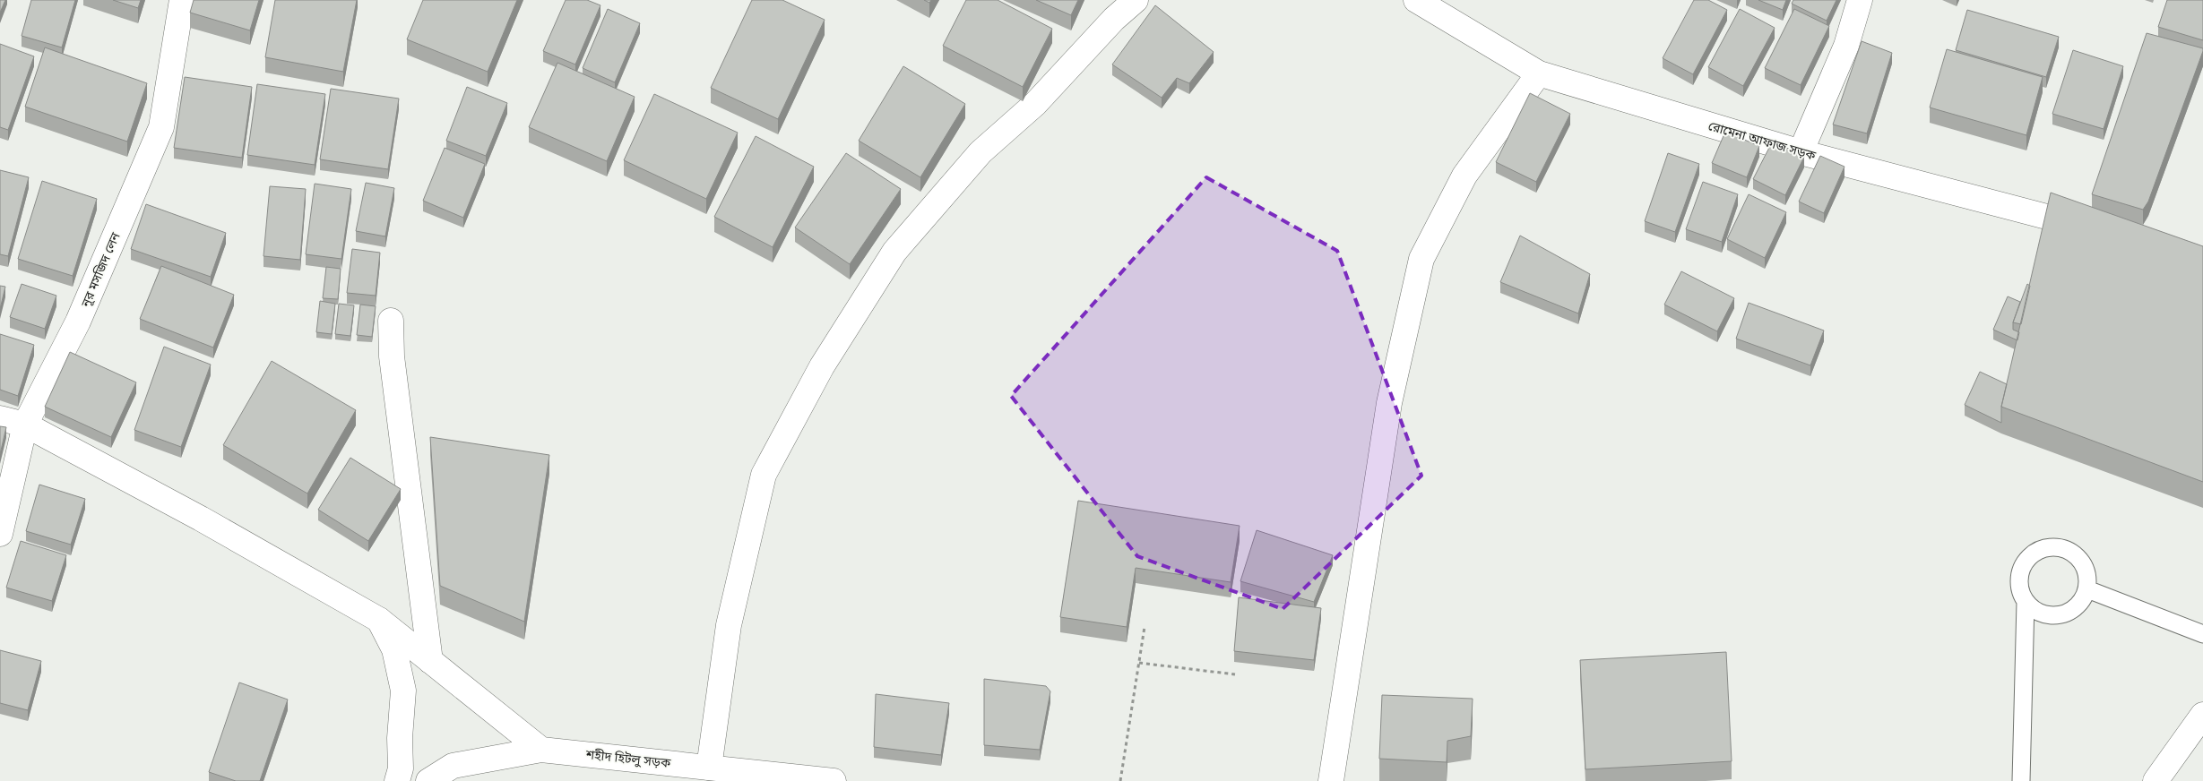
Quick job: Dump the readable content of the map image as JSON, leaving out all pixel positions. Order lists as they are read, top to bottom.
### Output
{
  "streets": {
    "street": ["রোমেনা আফাজ সড়ক", "নূর মসজিদ লেন", "শহীদ হিটলু সড়ক"]
  }
}
